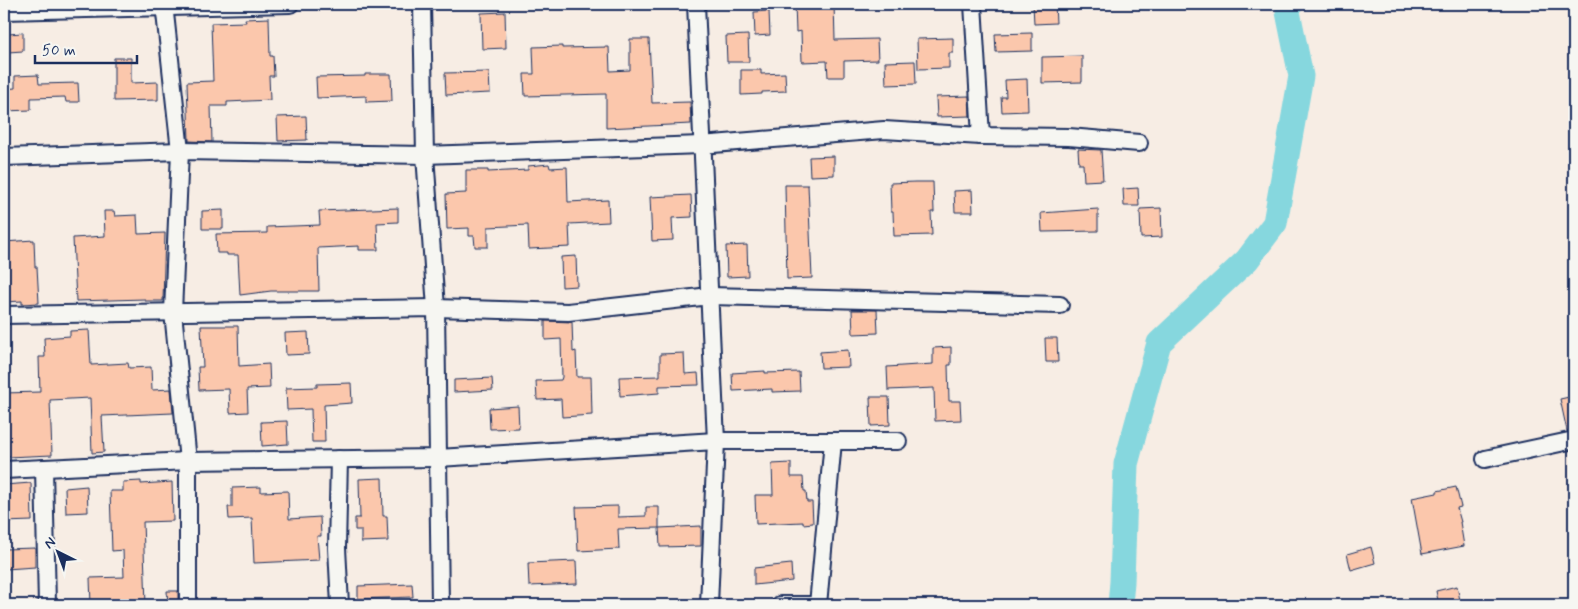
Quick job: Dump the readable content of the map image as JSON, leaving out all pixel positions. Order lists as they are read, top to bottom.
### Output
{
  "scale_bar": "50 m",
  "north": "top left"
}
